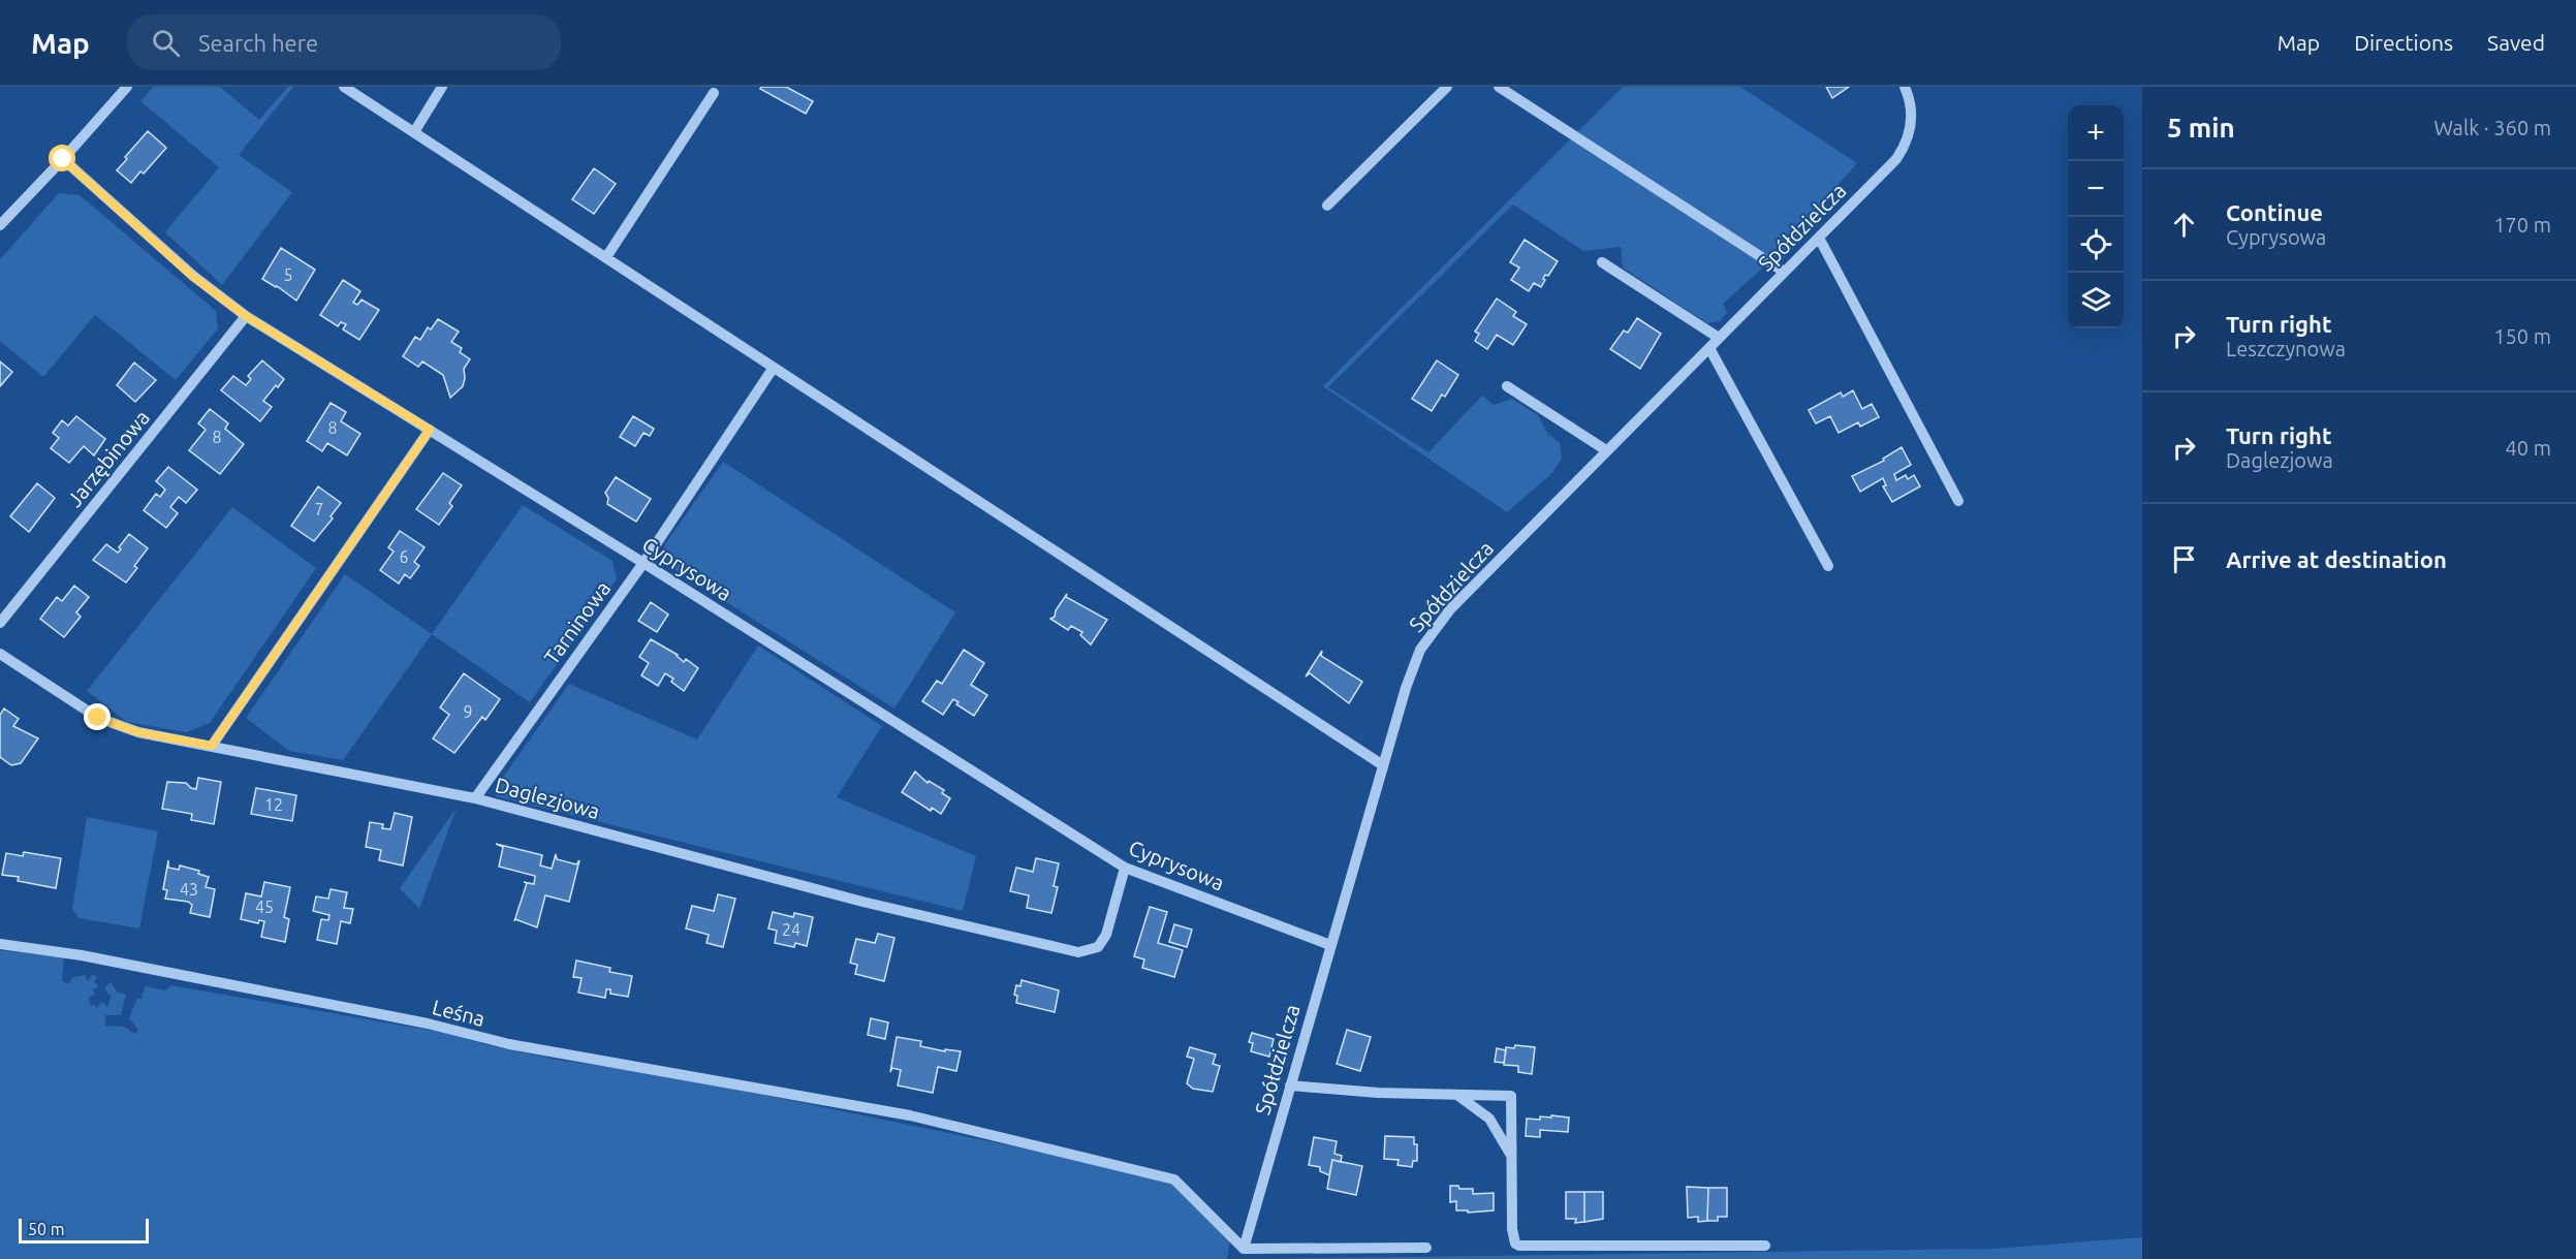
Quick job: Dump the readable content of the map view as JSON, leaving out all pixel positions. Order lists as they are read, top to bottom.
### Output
{
  "streets": {
    "street": [
      "Spółdzielcza",
      "Jarzębinowa",
      "Cyprysowa",
      "Tarninowa",
      "Daglezjowa",
      "Leśna"
    ]
  },
  "crossings": [
    ["Spółdzielcza", "Cyprysowa"],
    ["Spółdzielcza", "Leśna"],
    ["Jarzębinowa", "Cyprysowa"],
    ["Cyprysowa", "Tarninowa"],
    ["Cyprysowa", "Daglezjowa"],
    ["Tarninowa", "Daglezjowa"]
  ],
  "house_numbers": [
    "5",
    "8",
    "8",
    "7",
    "6",
    "9",
    "12",
    "43",
    "45",
    "24"
  ],
  "scale_bar": "50 m",
  "page": {
    "header": "Map",
    "search": "Search here",
    "nav": ["Map", "Directions", "Saved"],
    "heading": ["5 min", "Walk · 360 m"],
    "map_buttons": ["+", "−"],
    "list": [
      ["Continue", "Cyprysowa", "170 m"],
      ["Turn right", "Leszczynowa", "150 m"],
      ["Turn right", "Daglezjowa", "40 m"],
      "Arrive at destination"
    ],
    "scale": "50 m"
  }
}
